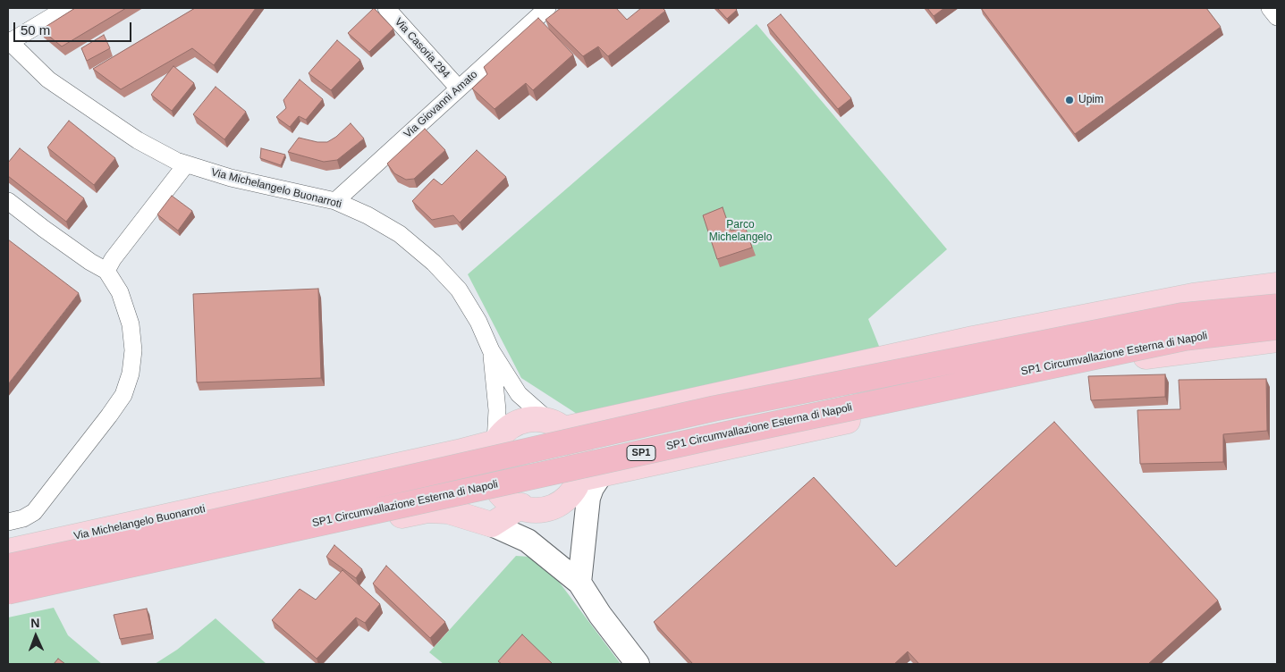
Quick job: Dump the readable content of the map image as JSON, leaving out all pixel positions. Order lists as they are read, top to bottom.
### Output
{
  "streets": {
    "highway": ["SP1 Circumvallazione Esterna di Napoli", "SP1"],
    "main road": ["Via Michelangelo Buonarroti"],
    "street": ["Via Casoria 294", "Via Giovanni Amato"]
  },
  "crossings": [
    ["Via Casoria 294", "Via Giovanni Amato"],
    ["Via Giovanni Amato", "Via Michelangelo Buonarroti"]
  ],
  "parks": ["Parco Michelangelo"],
  "places": ["Upim"],
  "scale_bar": "50 m",
  "north": "top"
}
